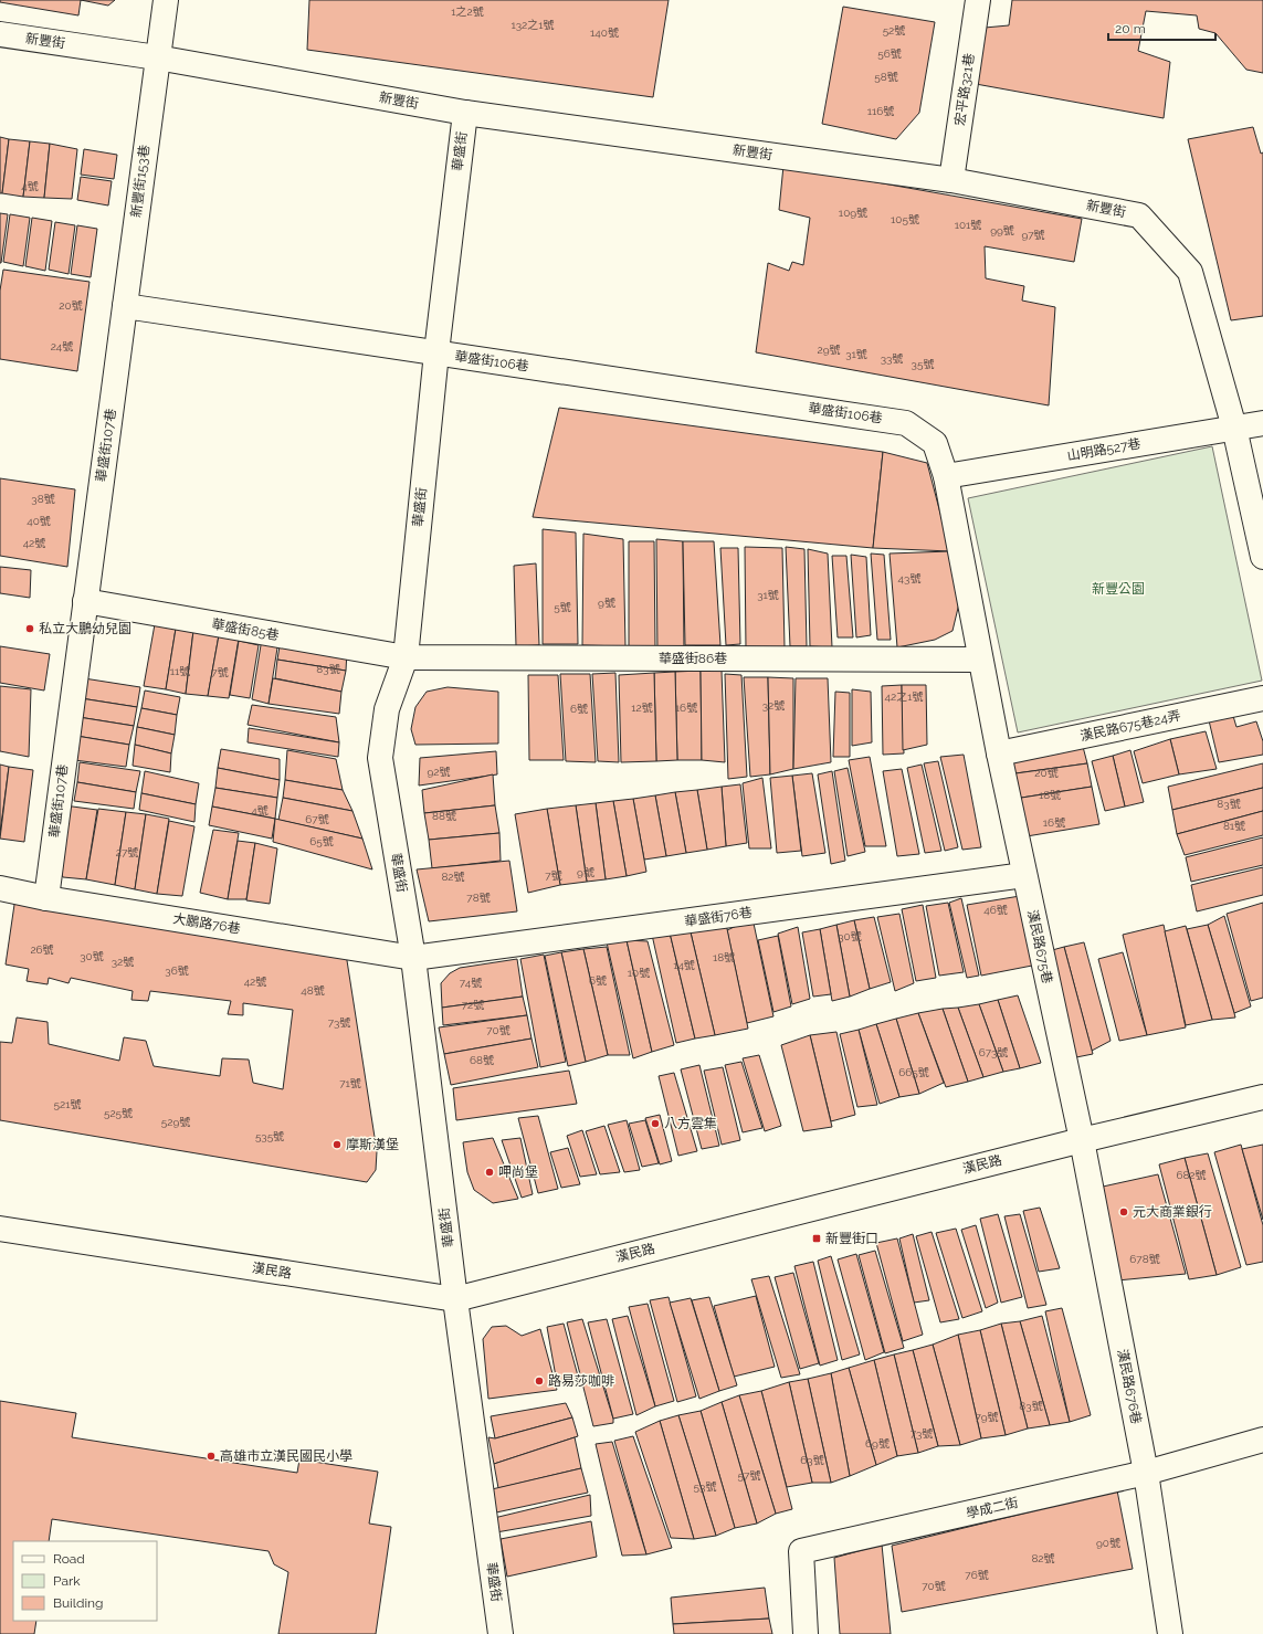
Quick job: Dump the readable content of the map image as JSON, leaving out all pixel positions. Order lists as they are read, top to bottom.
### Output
{
  "streets": {
    "street": [
      "新豐街",
      "宏平路321巷",
      "華盛街",
      "新豐街153巷",
      "華盛街106巷",
      "華盛街107巷",
      "山明路527巷",
      "華盛街85巷",
      "華盛街86巷",
      "漢民路675巷24弄",
      "華盛街76巷",
      "大鵬路76巷",
      "漢民路675巷",
      "漢民路",
      "漢民路676巷",
      "學成二街"
    ]
  },
  "crossings": [
    ["新豐街", "宏平路321巷"],
    ["新豐街", "華盛街"],
    ["新豐街", "新豐街153巷"],
    ["新豐街", "山明路527巷"],
    ["華盛街", "華盛街106巷"],
    ["華盛街", "華盛街85巷"],
    ["華盛街", "華盛街86巷"],
    ["華盛街", "華盛街76巷"],
    ["華盛街", "大鵬路76巷"],
    ["華盛街", "漢民路"],
    ["新豐街153巷", "華盛街107巷"],
    ["華盛街106巷", "山明路527巷"],
    ["華盛街106巷", "華盛街86巷"],
    ["華盛街106巷", "漢民路675巷24弄"],
    ["華盛街106巷", "漢民路675巷"],
    ["華盛街107巷", "華盛街85巷"],
    ["華盛街107巷", "大鵬路76巷"],
    ["華盛街85巷", "華盛街86巷"],
    ["漢民路675巷24弄", "漢民路675巷"],
    ["華盛街76巷", "大鵬路76巷"],
    ["華盛街76巷", "漢民路675巷"],
    ["漢民路675巷", "漢民路"],
    ["漢民路675巷", "漢民路676巷"],
    ["漢民路", "漢民路676巷"],
    ["漢民路676巷", "學成二街"]
  ],
  "parks": ["新豐公園"],
  "places": {
    "other": [
      "私立大鵬幼兒園",
      "八方雲集",
      "摩斯漢堡",
      "呷尚堡",
      "元大商業銀行",
      "路易莎咖啡",
      "高雄市立漢民國民小學"
    ],
    "transit": ["新豐街口"]
  },
  "house_numbers": [
    "1之2號",
    "132之1號",
    "52號",
    "140號",
    "56號",
    "58號",
    "116號",
    "4號",
    "109號",
    "105號",
    "101號",
    "99號",
    "97號",
    "20號",
    "24號",
    "29號",
    "31號",
    "33號",
    "35號",
    "38號",
    "40號",
    "42號",
    "43號",
    "31號",
    "9號",
    "5號",
    "83號",
    "11號",
    "7號",
    "42之1號",
    "32號",
    "12號",
    "16號",
    "6號",
    "92號",
    "20號",
    "18號",
    "83號",
    "4號",
    "88號",
    "67號",
    "16號",
    "81號",
    "65號",
    "27號",
    "9號",
    "7號",
    "82號",
    "78號",
    "46號",
    "30號",
    "26號",
    "30號",
    "18號",
    "32號",
    "14號",
    "36號",
    "10號",
    "6號",
    "42號",
    "74號",
    "48號",
    "72號",
    "73號",
    "70號",
    "673號",
    "68號",
    "665號",
    "71號",
    "521號",
    "525號",
    "529號",
    "535號",
    "682號",
    "678號",
    "83號",
    "79號",
    "73號",
    "69號",
    "63號",
    "57號",
    "53號",
    "90號",
    "82號",
    "76號",
    "70號"
  ],
  "legend": ["Road", "Park", "Building"],
  "scale_bar": "20 m"
}
